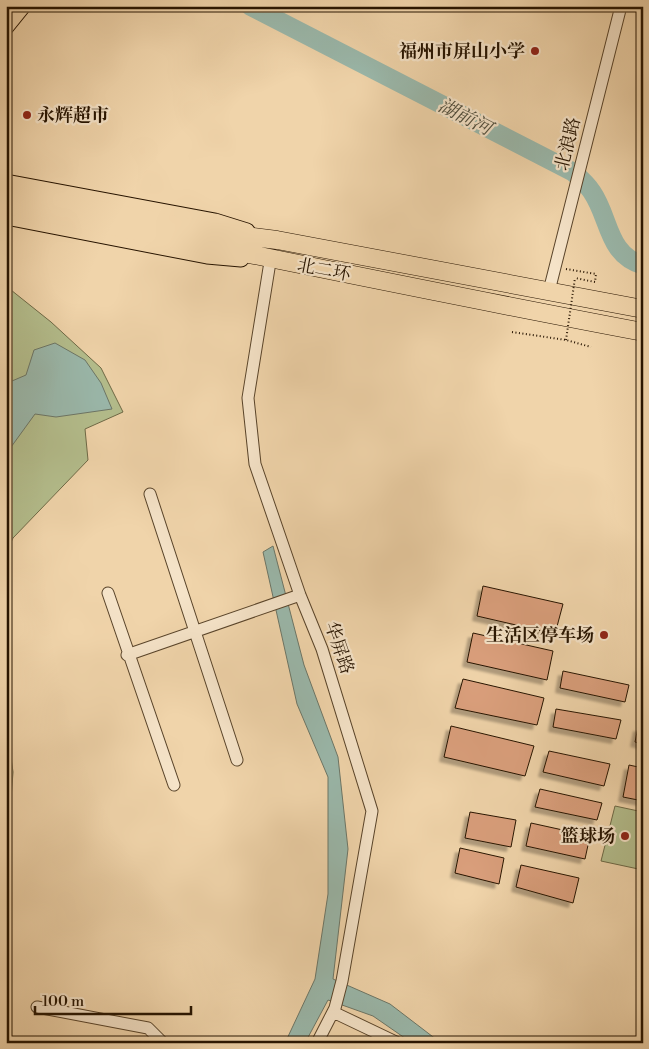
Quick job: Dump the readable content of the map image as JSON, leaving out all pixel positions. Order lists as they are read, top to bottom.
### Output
{
  "streets": {
    "highway": ["北二环"],
    "street": ["北浪路", "华屏路"]
  },
  "crossings": [
    ["北浪路", "北二环"]
  ],
  "water": ["湖前河"],
  "places": [
    "福州市屏山小学",
    "永辉超市",
    "生活区停车场",
    "篮球场"
  ],
  "scale_bar": "100 m"
}
